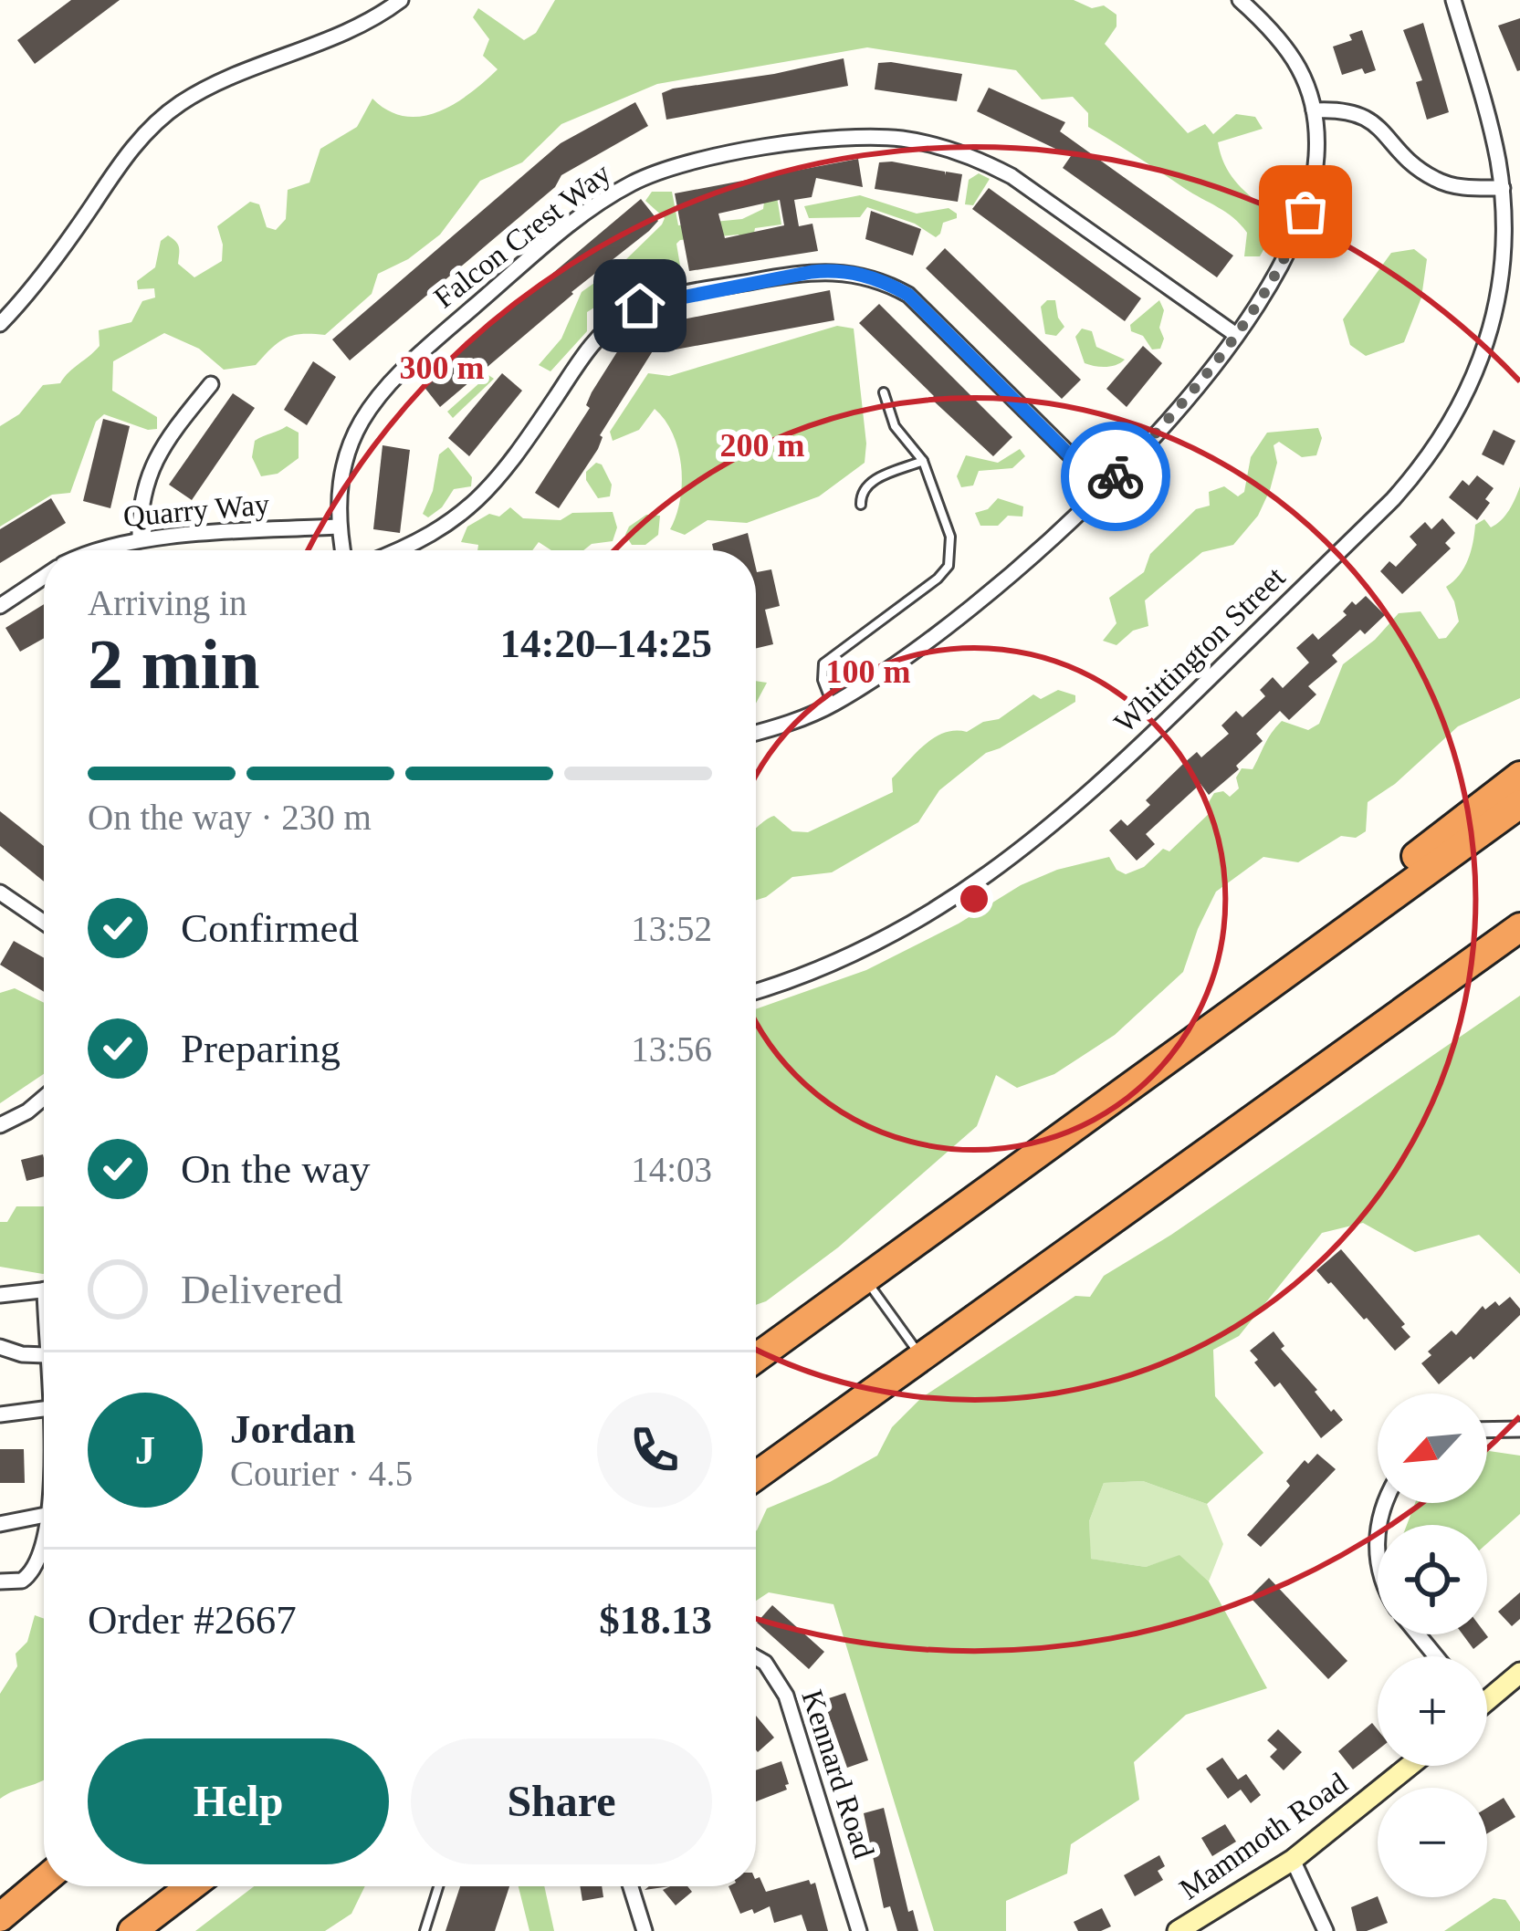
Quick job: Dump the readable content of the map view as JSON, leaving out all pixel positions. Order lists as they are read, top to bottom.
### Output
{
  "streets": {
    "main road": ["Mammoth Road"],
    "street": [
      "Falcon Crest Way",
      "Quarry Way",
      "Whittington Street",
      "Kennard Road"
    ]
  },
  "crossings": [
    ["Falcon Crest Way", "Quarry Way"]
  ],
  "north": "bottom left",
  "page": {
    "heading": ["2 min", "Arriving in", "14:20–14:25"],
    "panel": [
      "Jordan",
      "Courier · 4.5",
      "Order #2667",
      "$18.13"
    ],
    "bar": "On the way · 230 m",
    "list": [
      ["Confirmed", "13:52"],
      ["Preparing", "13:56"],
      ["On the way", "14:03"],
      "Delivered"
    ],
    "round": "J",
    "map_buttons": ["+", "−"],
    "buttons": ["Help", "Share"]
  },
  "rings": ["300 m", "200 m", "100 m"]
}
